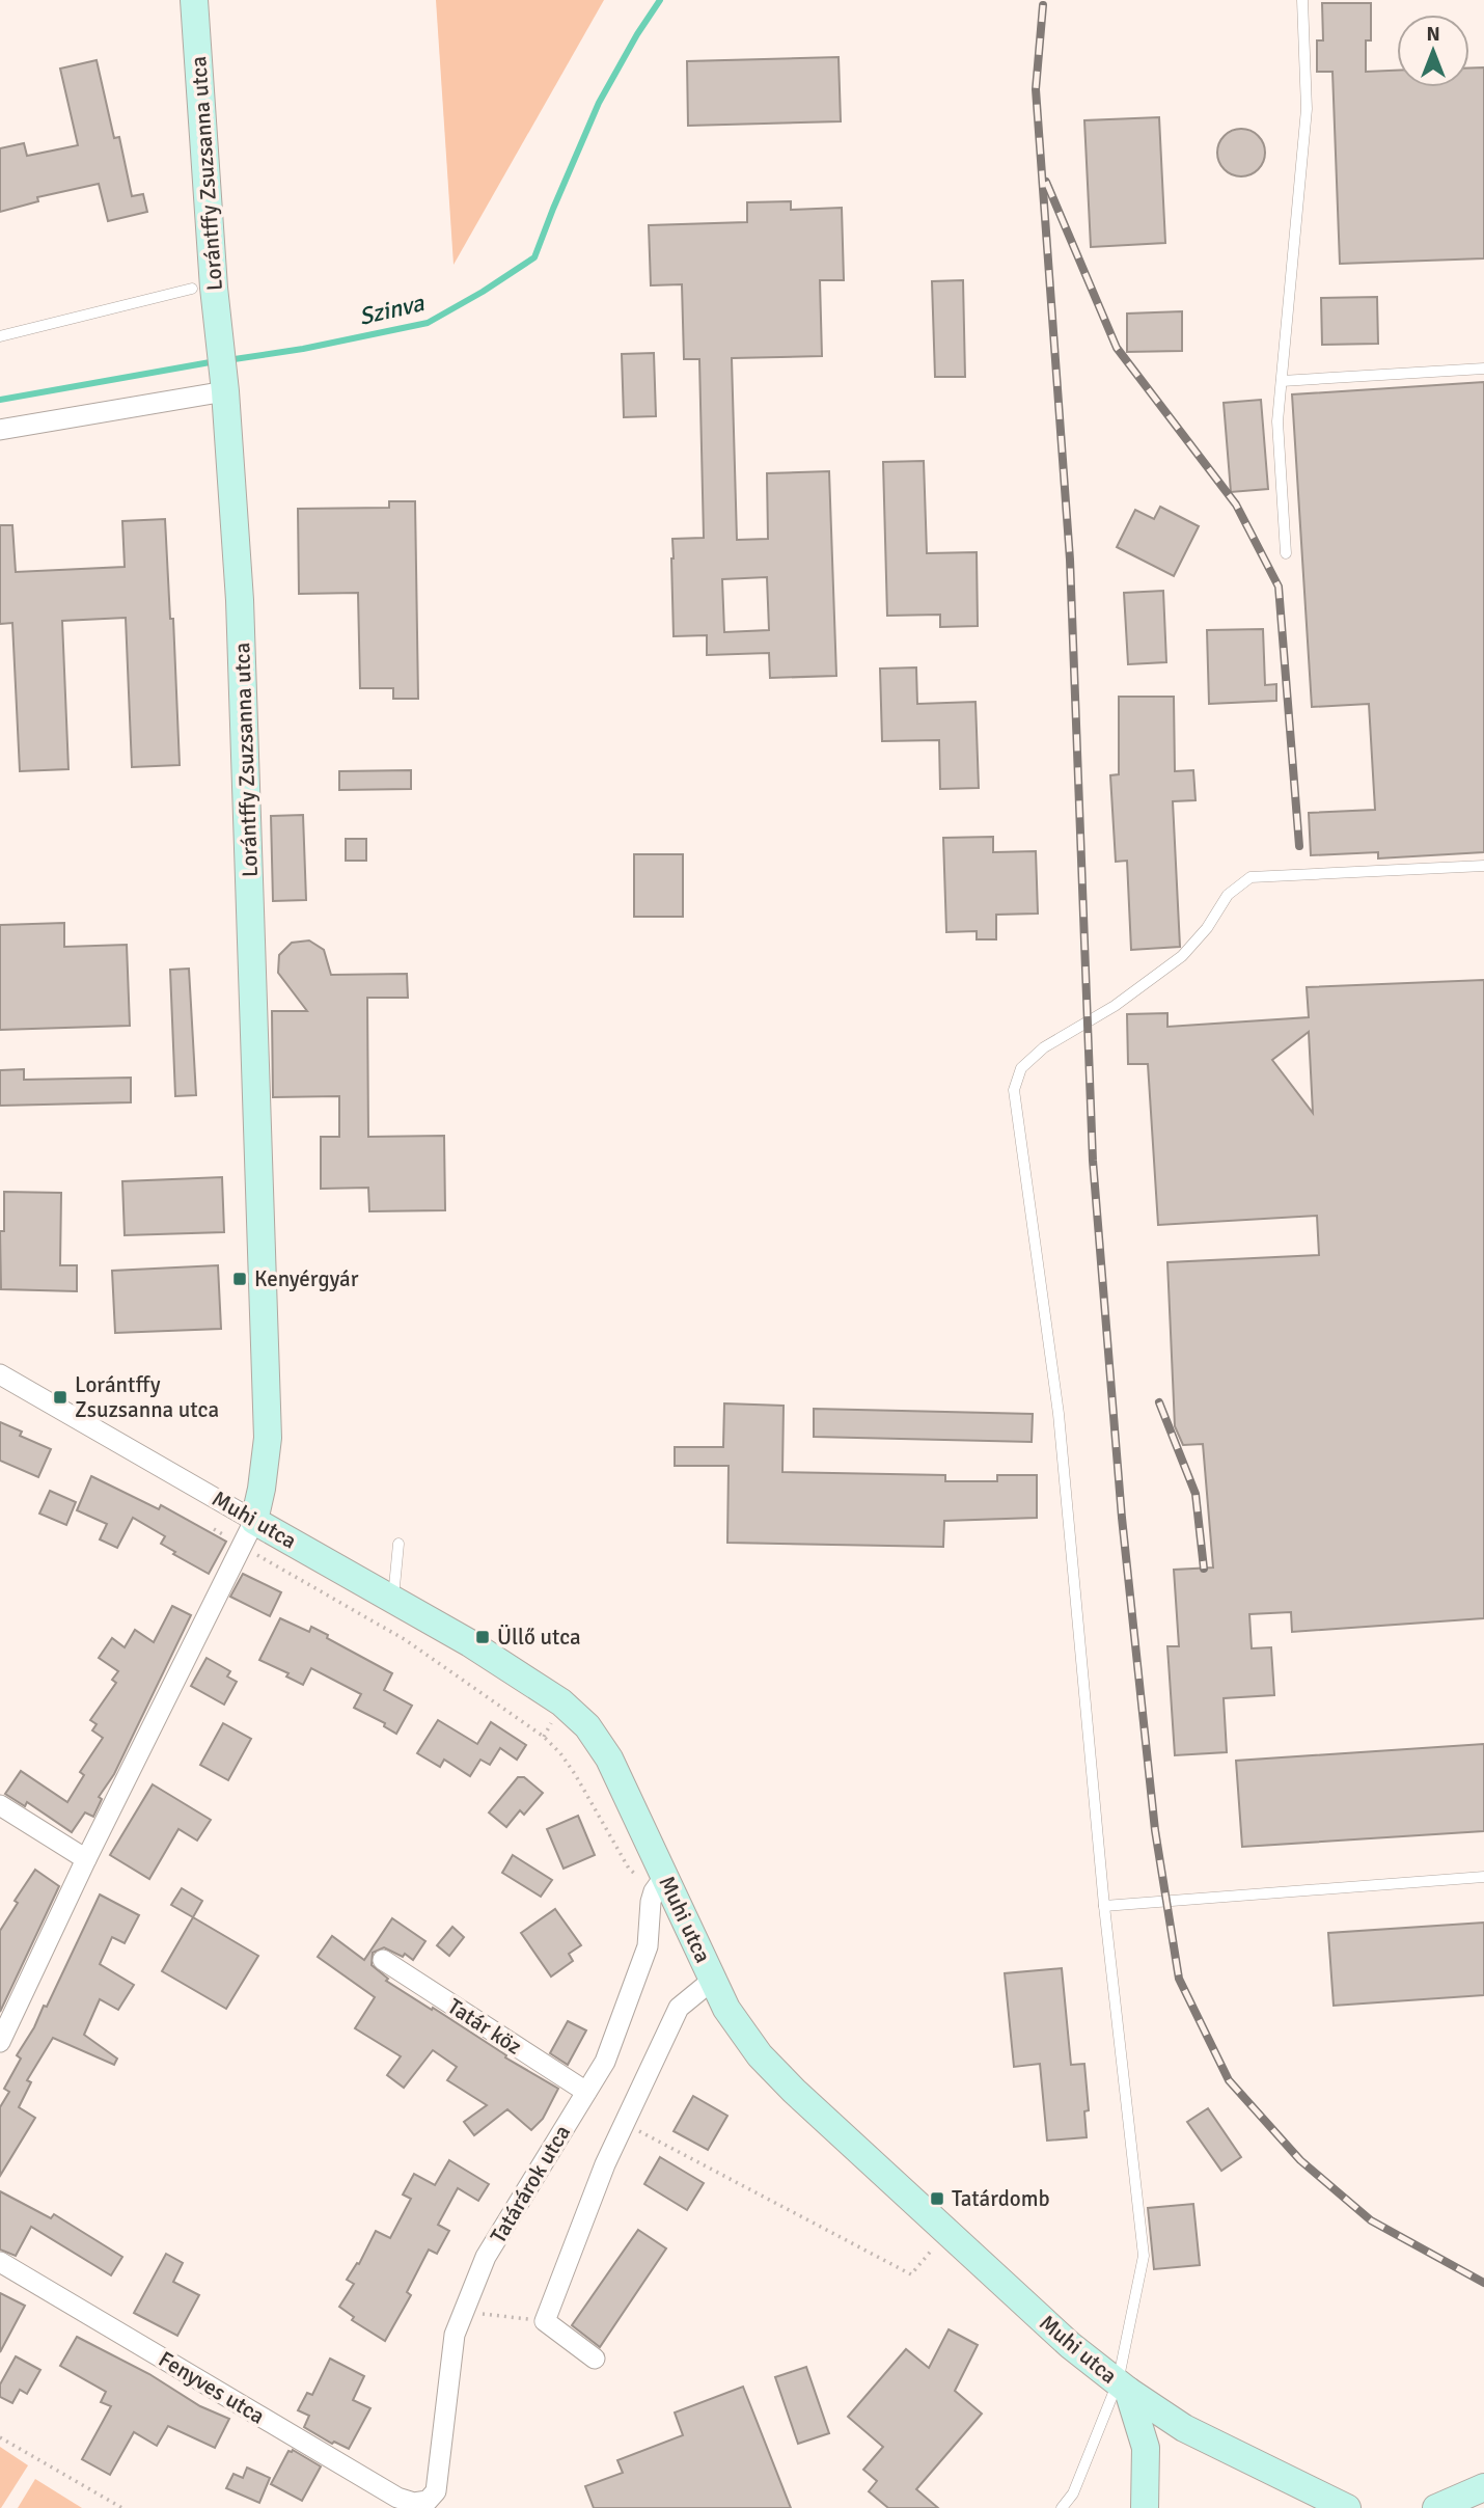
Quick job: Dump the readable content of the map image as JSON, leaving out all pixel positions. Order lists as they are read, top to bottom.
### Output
{
  "streets": {
    "main road": ["Lorántffy Zsuzsanna utca", "Muhi utca"],
    "street": ["Tatár köz", "Tatárárok utca", "Fenyves utca"]
  },
  "crossings": [
    ["Lorántffy Zsuzsanna utca", "Muhi utca"],
    ["Muhi utca", "Tatárárok utca"],
    ["Tatár köz", "Tatárárok utca"],
    ["Tatárárok utca", "Fenyves utca"]
  ],
  "water": ["Szinva"],
  "places": {
    "transit": [
      "Kenyérgyár",
      "Lorántffy Zsuzsanna utca",
      "Üllő utca",
      "Tatárdomb"
    ]
  },
  "north": "top"
}
